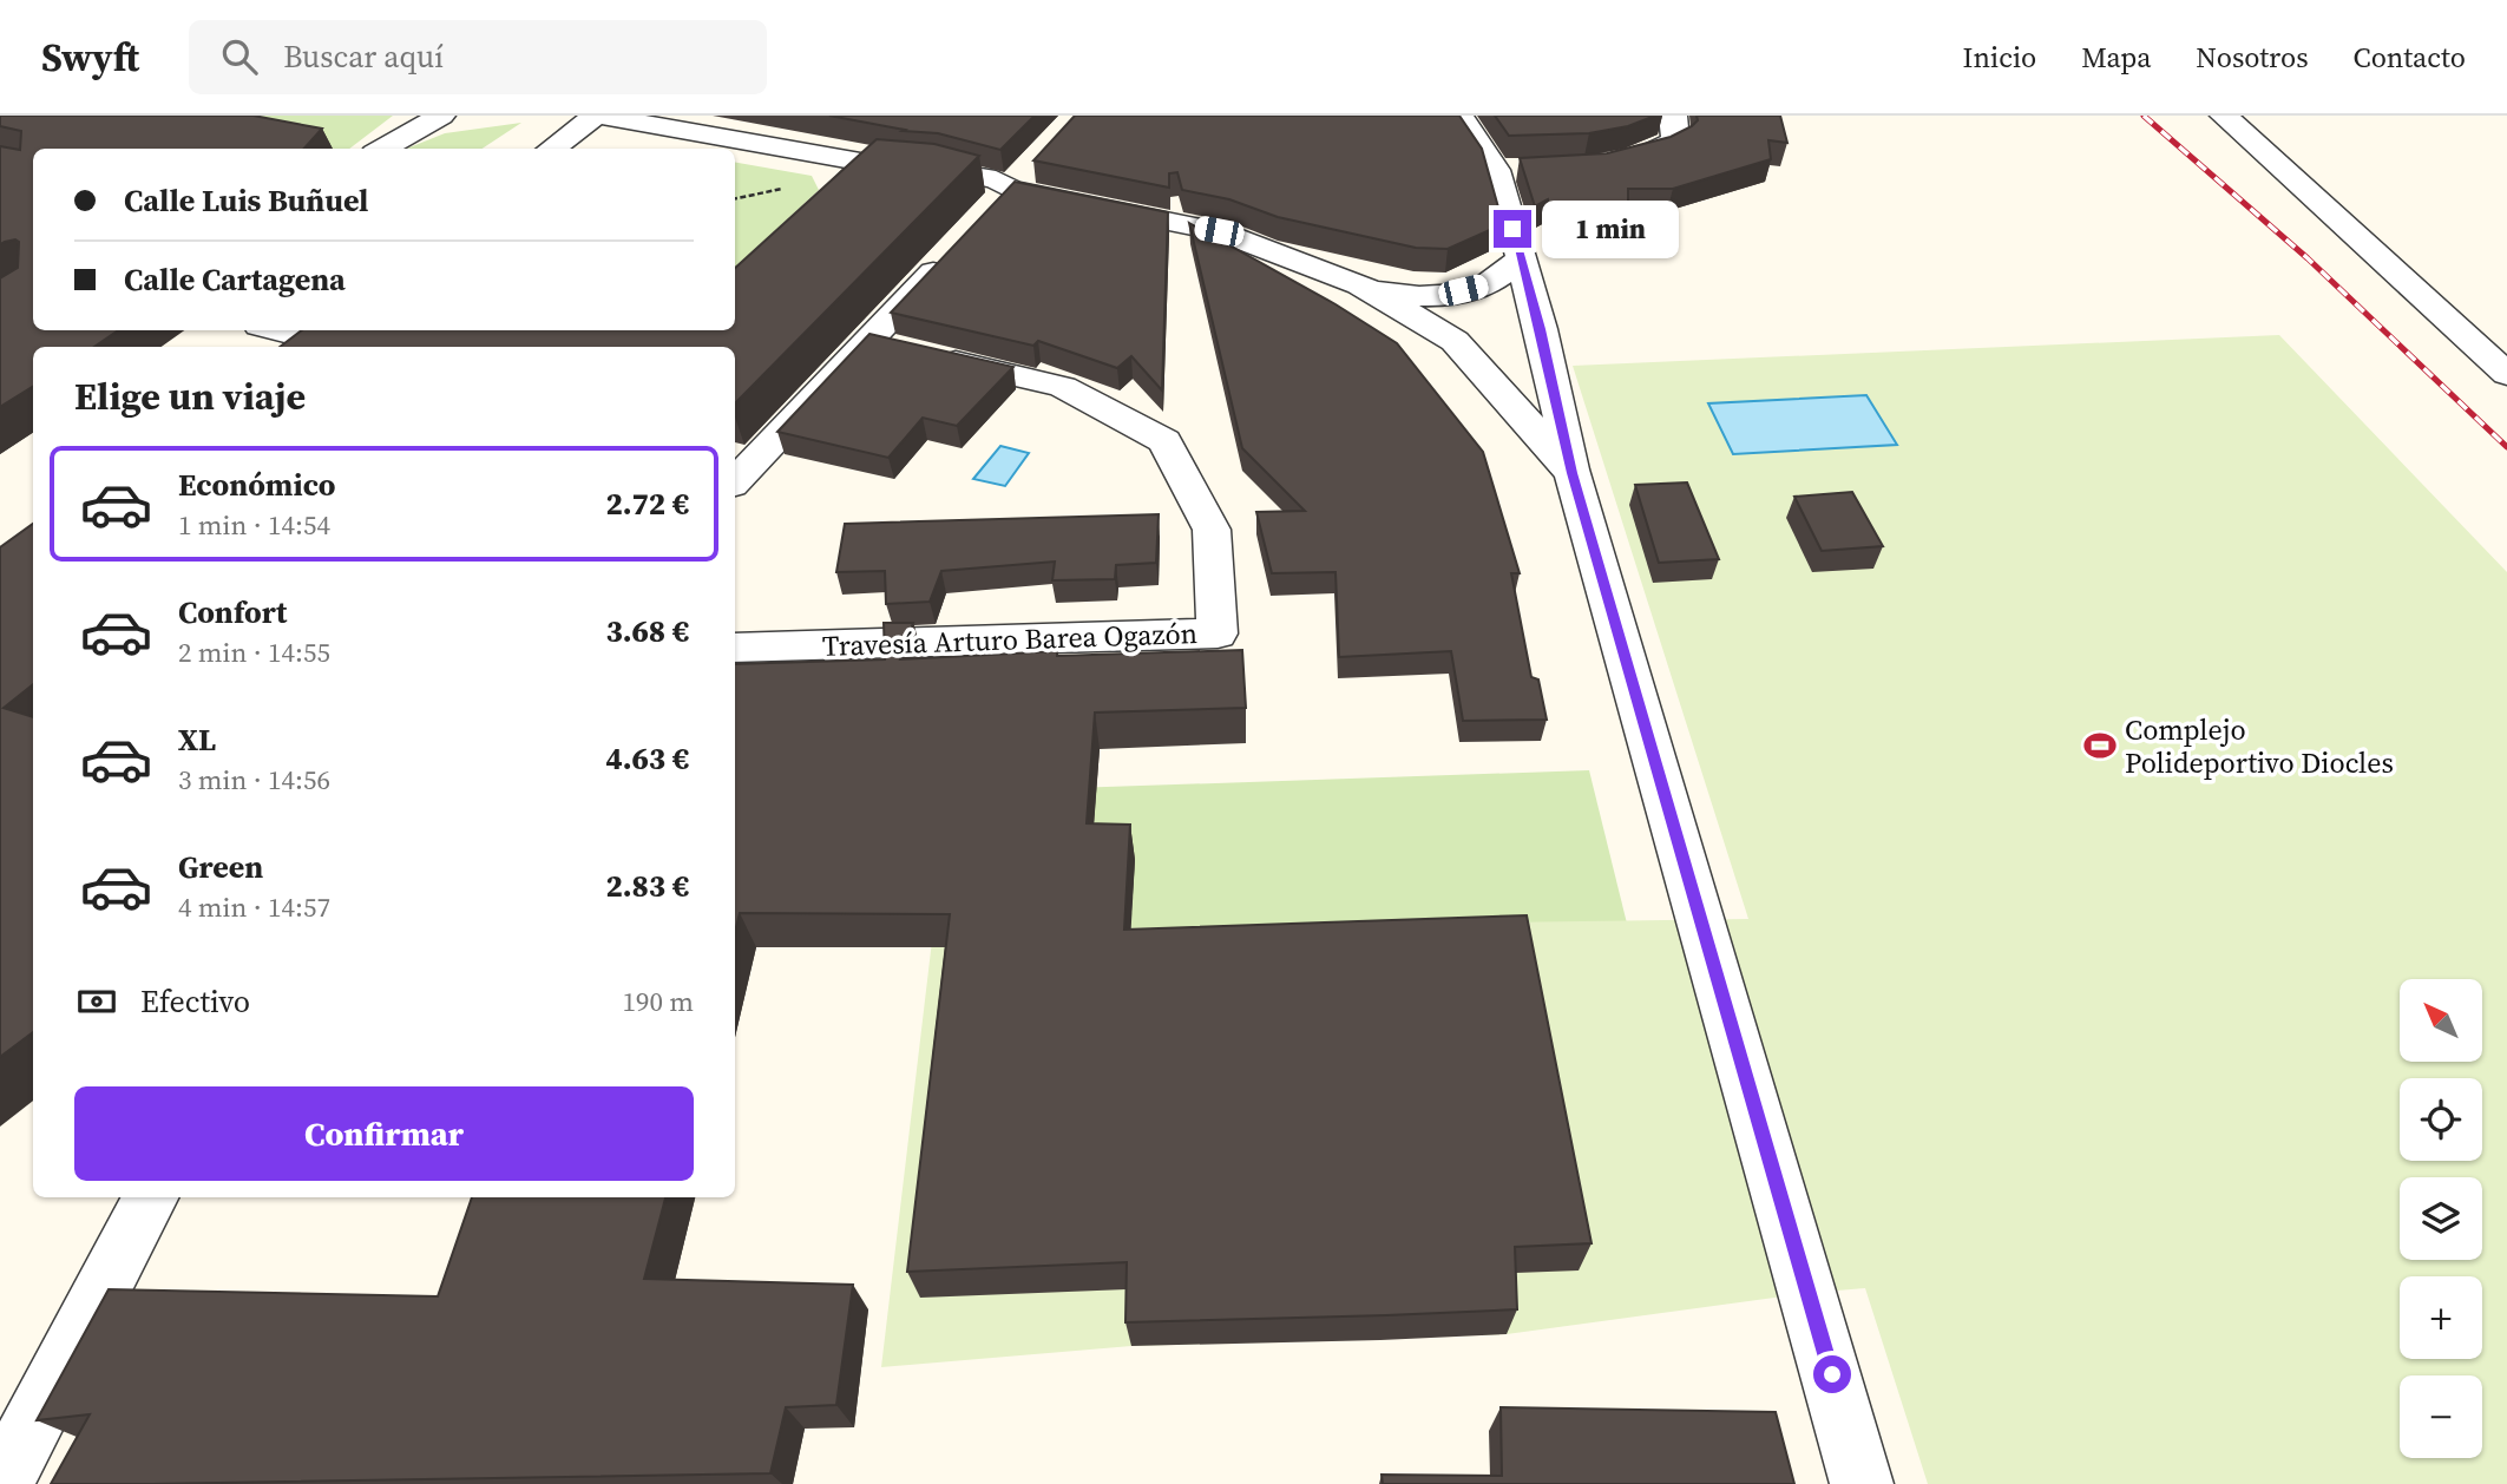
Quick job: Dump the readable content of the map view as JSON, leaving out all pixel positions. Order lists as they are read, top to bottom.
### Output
{
  "streets": {
    "street": ["Travesía Arturo Barea Ogazón"]
  },
  "places": {
    "sports": ["Complejo Polideportivo Diocles"]
  },
  "north": "top left",
  "page": {
    "header": "Swyft",
    "search": "Buscar aquí",
    "nav": [
      "Inicio",
      "Mapa",
      "Nosotros",
      "Contacto"
    ],
    "banner": ["Calle Luis Buñuel", "Calle Cartagena"],
    "bubble": "1 min",
    "heading": "Elige un viaje",
    "list": [
      {
        "name": "Económico",
        "note": "1 min · 14:54",
        "value": "2.72 €"
      },
      {
        "name": "Confort",
        "note": "2 min · 14:55",
        "value": "3.68 €"
      },
      {
        "name": "XL",
        "note": "3 min · 14:56",
        "value": "4.63 €"
      },
      {
        "name": "Green",
        "note": "4 min · 14:57",
        "value": "2.83 €"
      }
    ],
    "pay": ["Efectivo", "190 m"],
    "map_buttons": ["+", "−"],
    "buttons": "Confirmar"
  }
}
